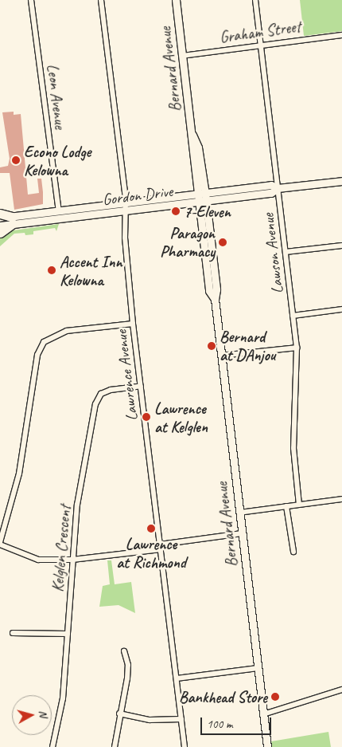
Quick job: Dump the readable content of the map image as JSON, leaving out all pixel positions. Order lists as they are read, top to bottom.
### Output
{
  "streets": {
    "street": [
      "Graham Street",
      "Bernard Avenue",
      "Leon Avenue",
      "Gordon Drive",
      "Lawson Avenue",
      "Lawrence Avenue",
      "Kelglen Crescent"
    ]
  },
  "crossings": [
    ["Graham Street", "Bernard Avenue"],
    ["Graham Street", "Lawson Avenue"],
    ["Bernard Avenue", "Gordon Drive"],
    ["Leon Avenue", "Gordon Drive"],
    ["Gordon Drive", "Lawson Avenue"],
    ["Gordon Drive", "Lawrence Avenue"],
    ["Lawrence Avenue", "Kelglen Crescent"]
  ],
  "places": [
    "Econo Lodge Kelowna",
    "7-Eleven",
    "Paragon Pharmacy",
    "Accent Inn Kelowna",
    "Bernard at DAnjou",
    "Lawrence at Kelglen",
    "Lawrence at Richmond",
    "Bankhead Store"
  ],
  "scale_bar": "100 m",
  "north": "right"
}
